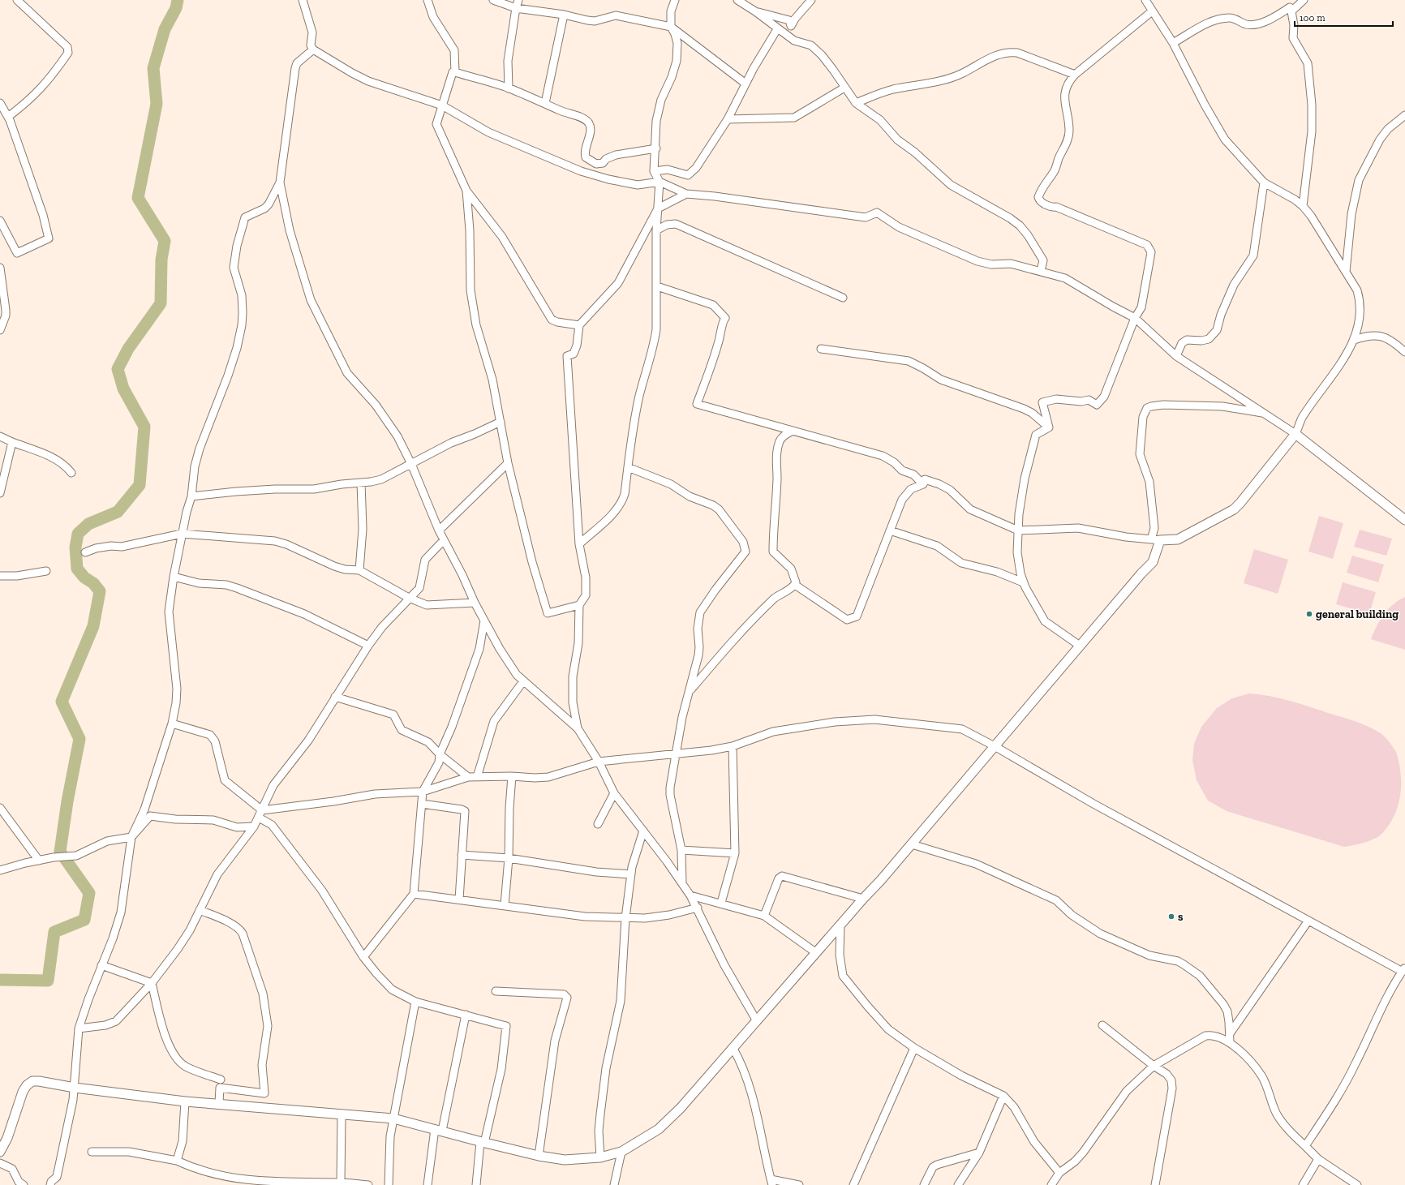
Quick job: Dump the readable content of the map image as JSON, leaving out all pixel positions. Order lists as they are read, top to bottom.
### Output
{
  "places": ["general building", "s"],
  "scale_bar": "100 m"
}
